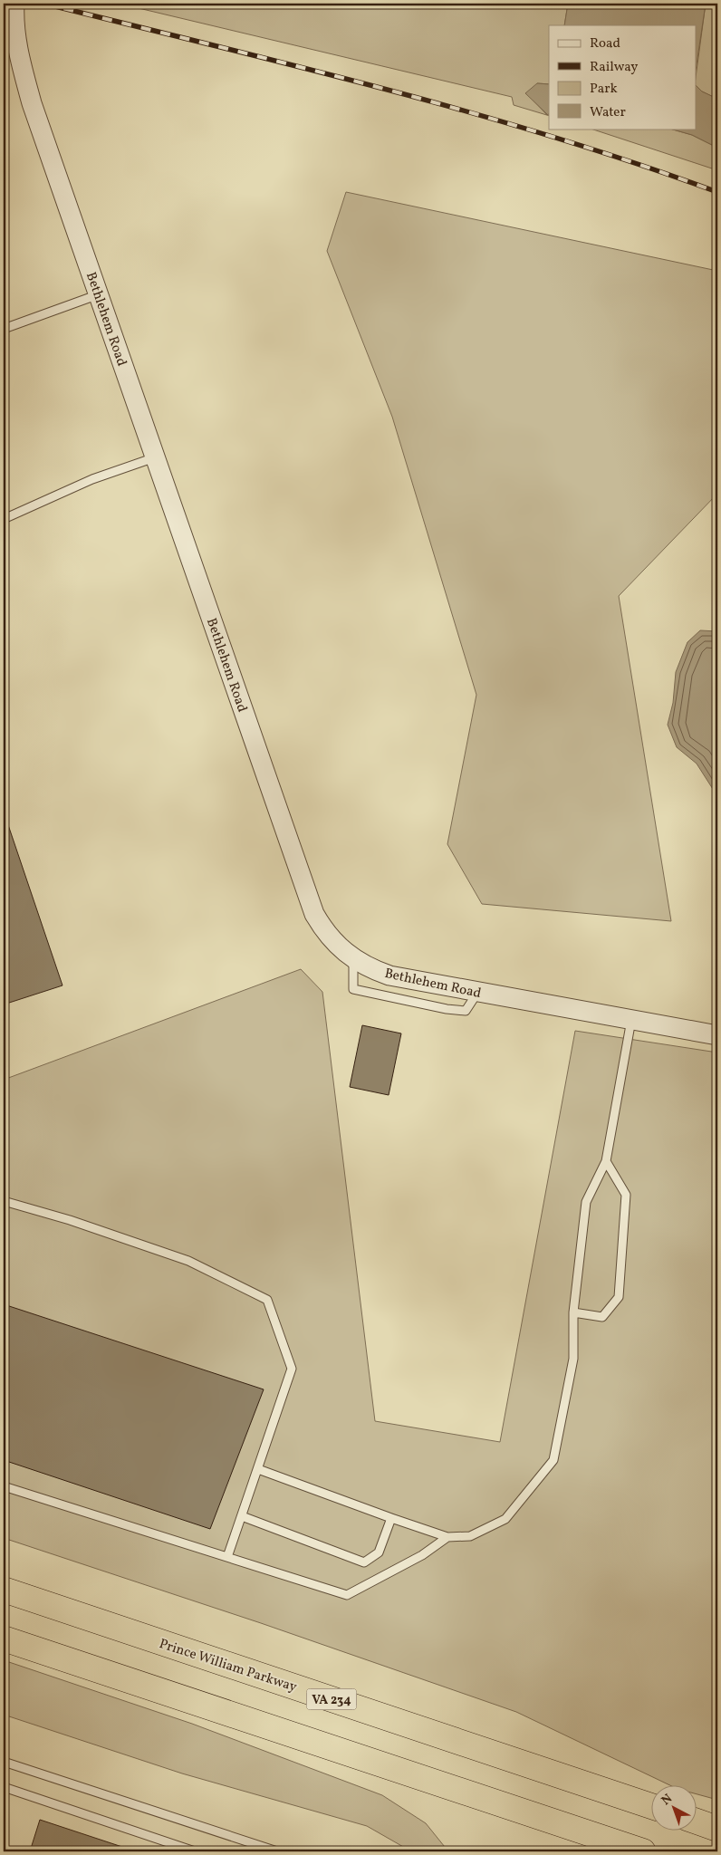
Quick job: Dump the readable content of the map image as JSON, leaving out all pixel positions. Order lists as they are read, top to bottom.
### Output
{
  "streets": {
    "highway": ["Prince William Parkway", "VA 234"],
    "street": ["Bethlehem Road"]
  },
  "legend": [
    "Road",
    "Railway",
    "Park",
    "Water"
  ],
  "north": "top left"
}
